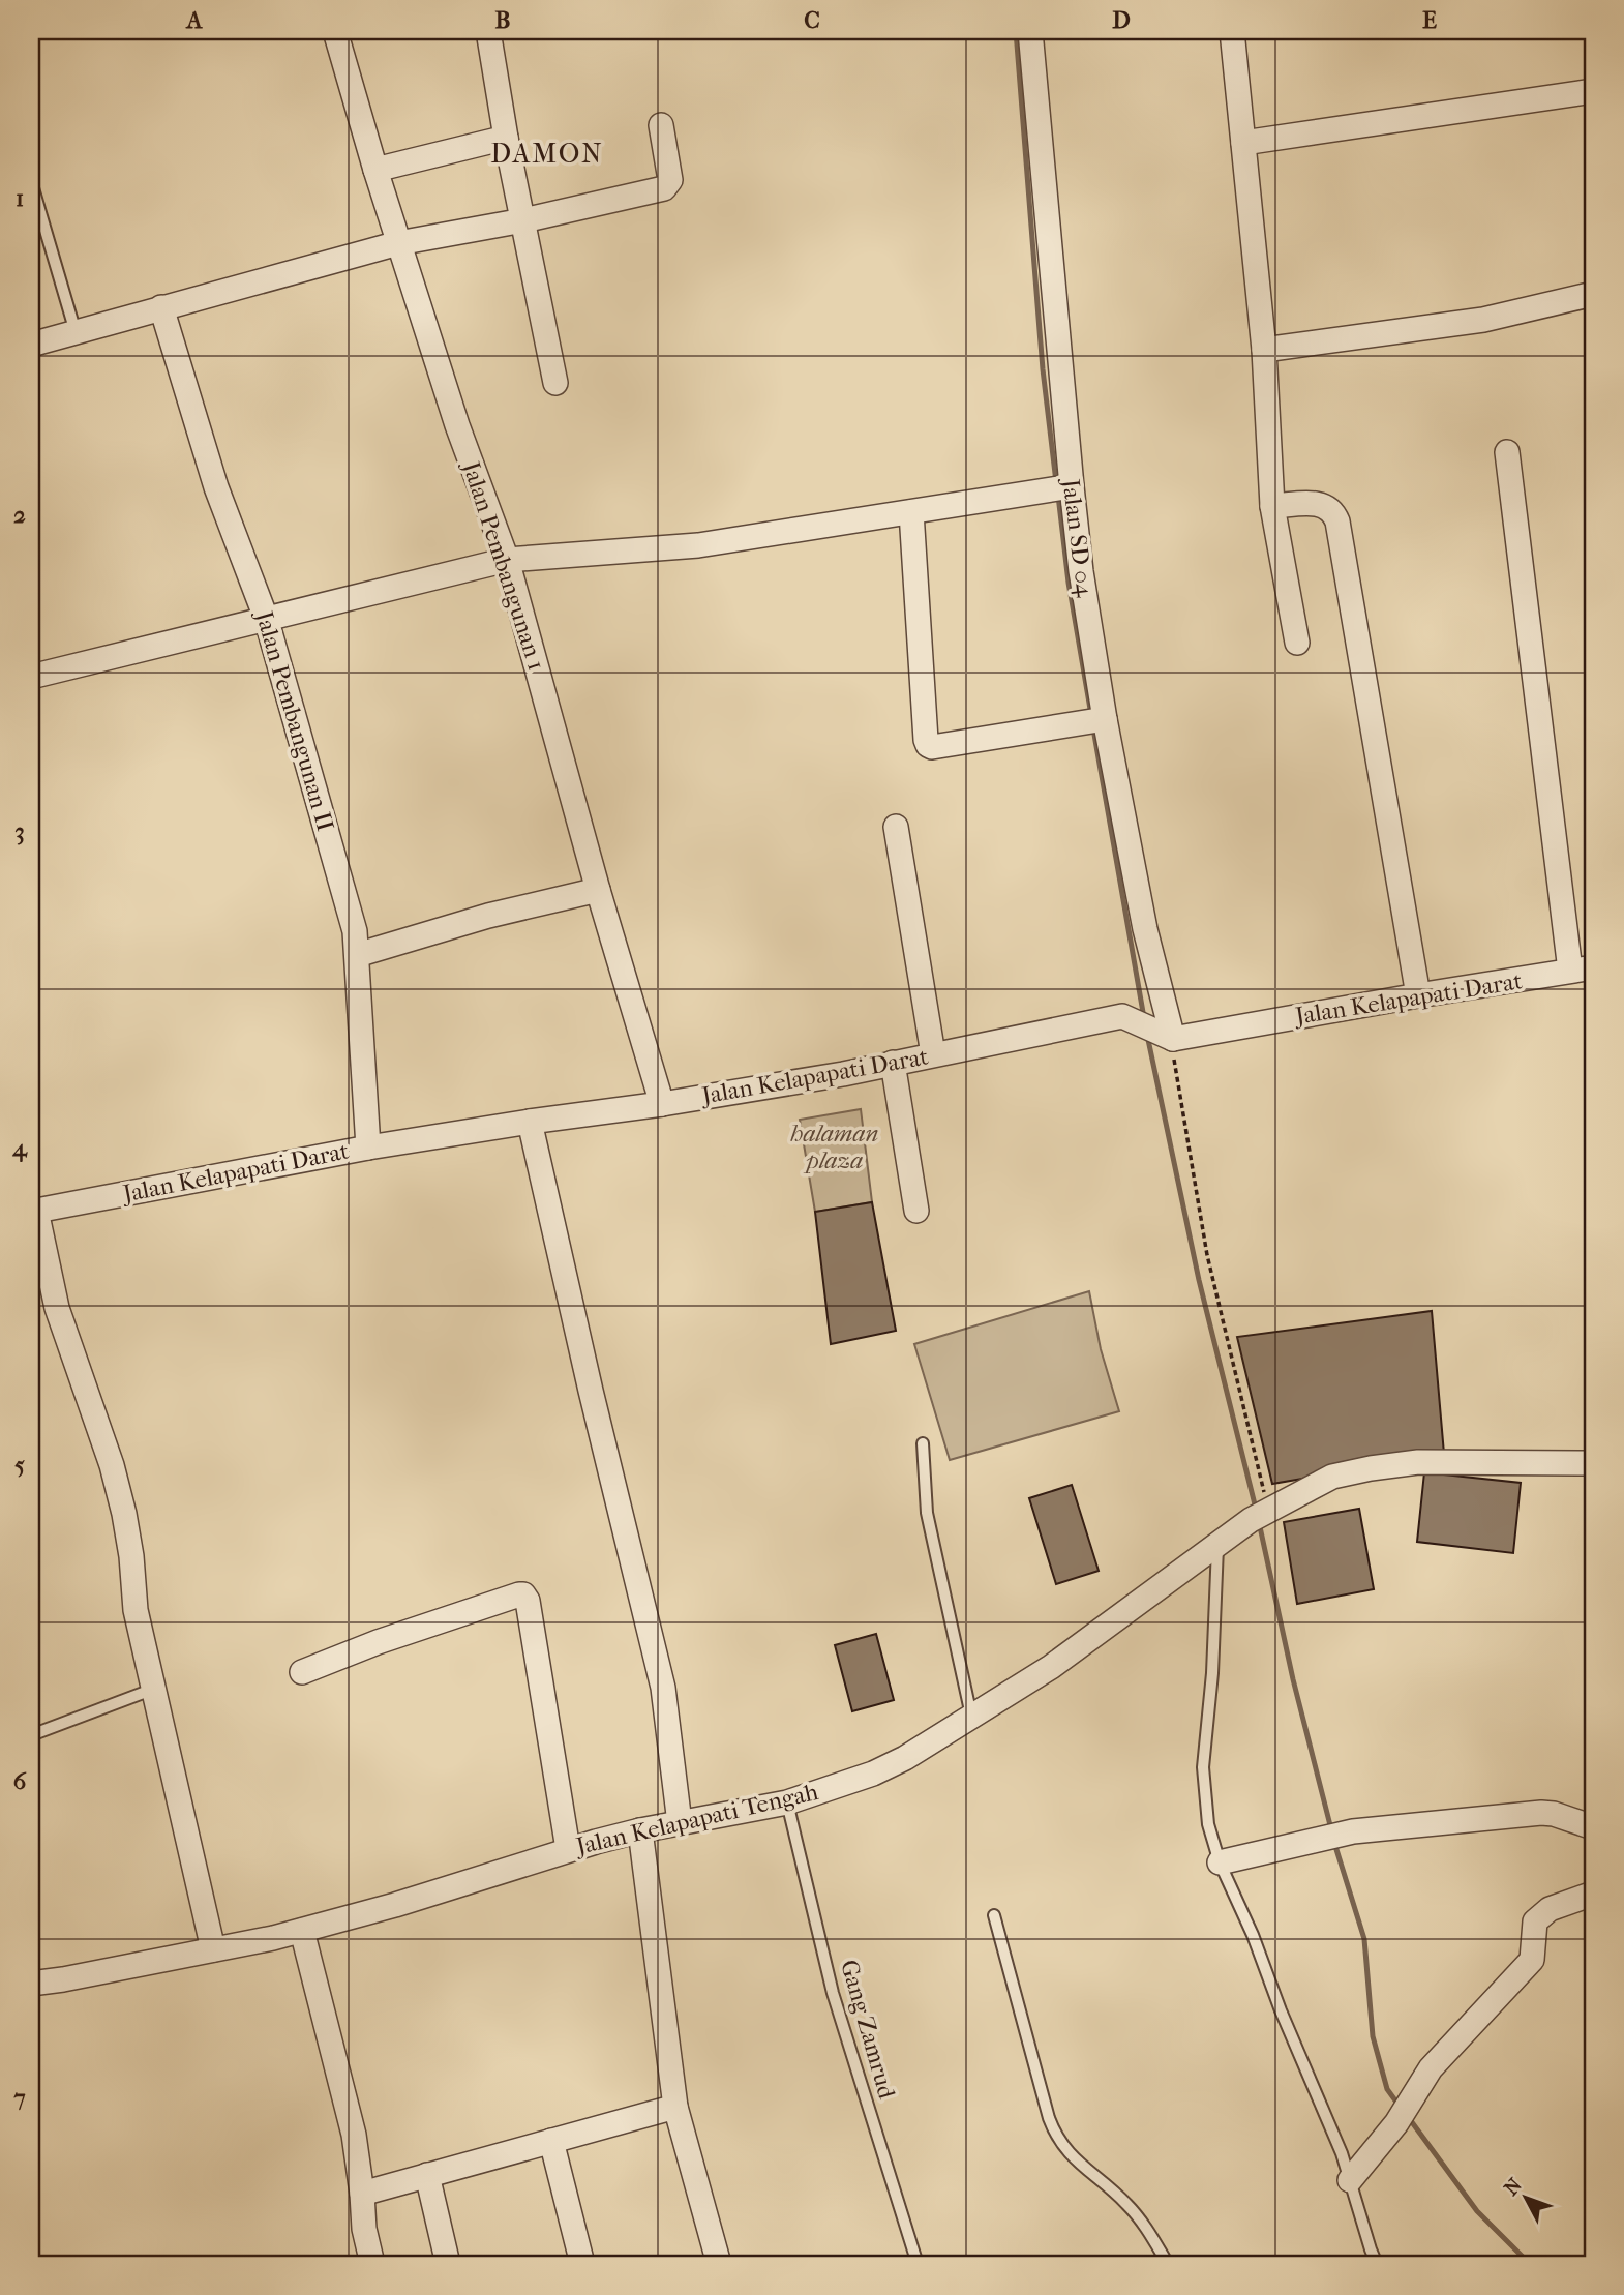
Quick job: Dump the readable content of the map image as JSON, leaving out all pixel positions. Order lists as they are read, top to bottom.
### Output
{
  "streets": {
    "street": [
      "Jalan SD 04",
      "Jalan Pembangunan 1",
      "Jalan Pembangunan II",
      "Jalan Kelapapati Darat",
      "Jalan Kelapapati Tengah"
    ],
    "lane": ["Gang Zamrud"]
  },
  "crossings": [
    ["Jalan SD 04", "Jalan Kelapapati Darat"],
    ["Jalan Pembangunan 1", "Jalan Kelapapati Darat"],
    ["Jalan Pembangunan II", "Jalan Kelapapati Darat"],
    ["Jalan Kelapapati Tengah", "Gang Zamrud"]
  ],
  "districts": ["DAMON"],
  "parks": ["halaman plaza"],
  "north": "top left",
  "grid": {
    "columns": [
      "A",
      "B",
      "C",
      "D",
      "E"
    ],
    "rows": [
      "1",
      "2",
      "3",
      "4",
      "5",
      "6",
      "7"
    ]
  }
}
